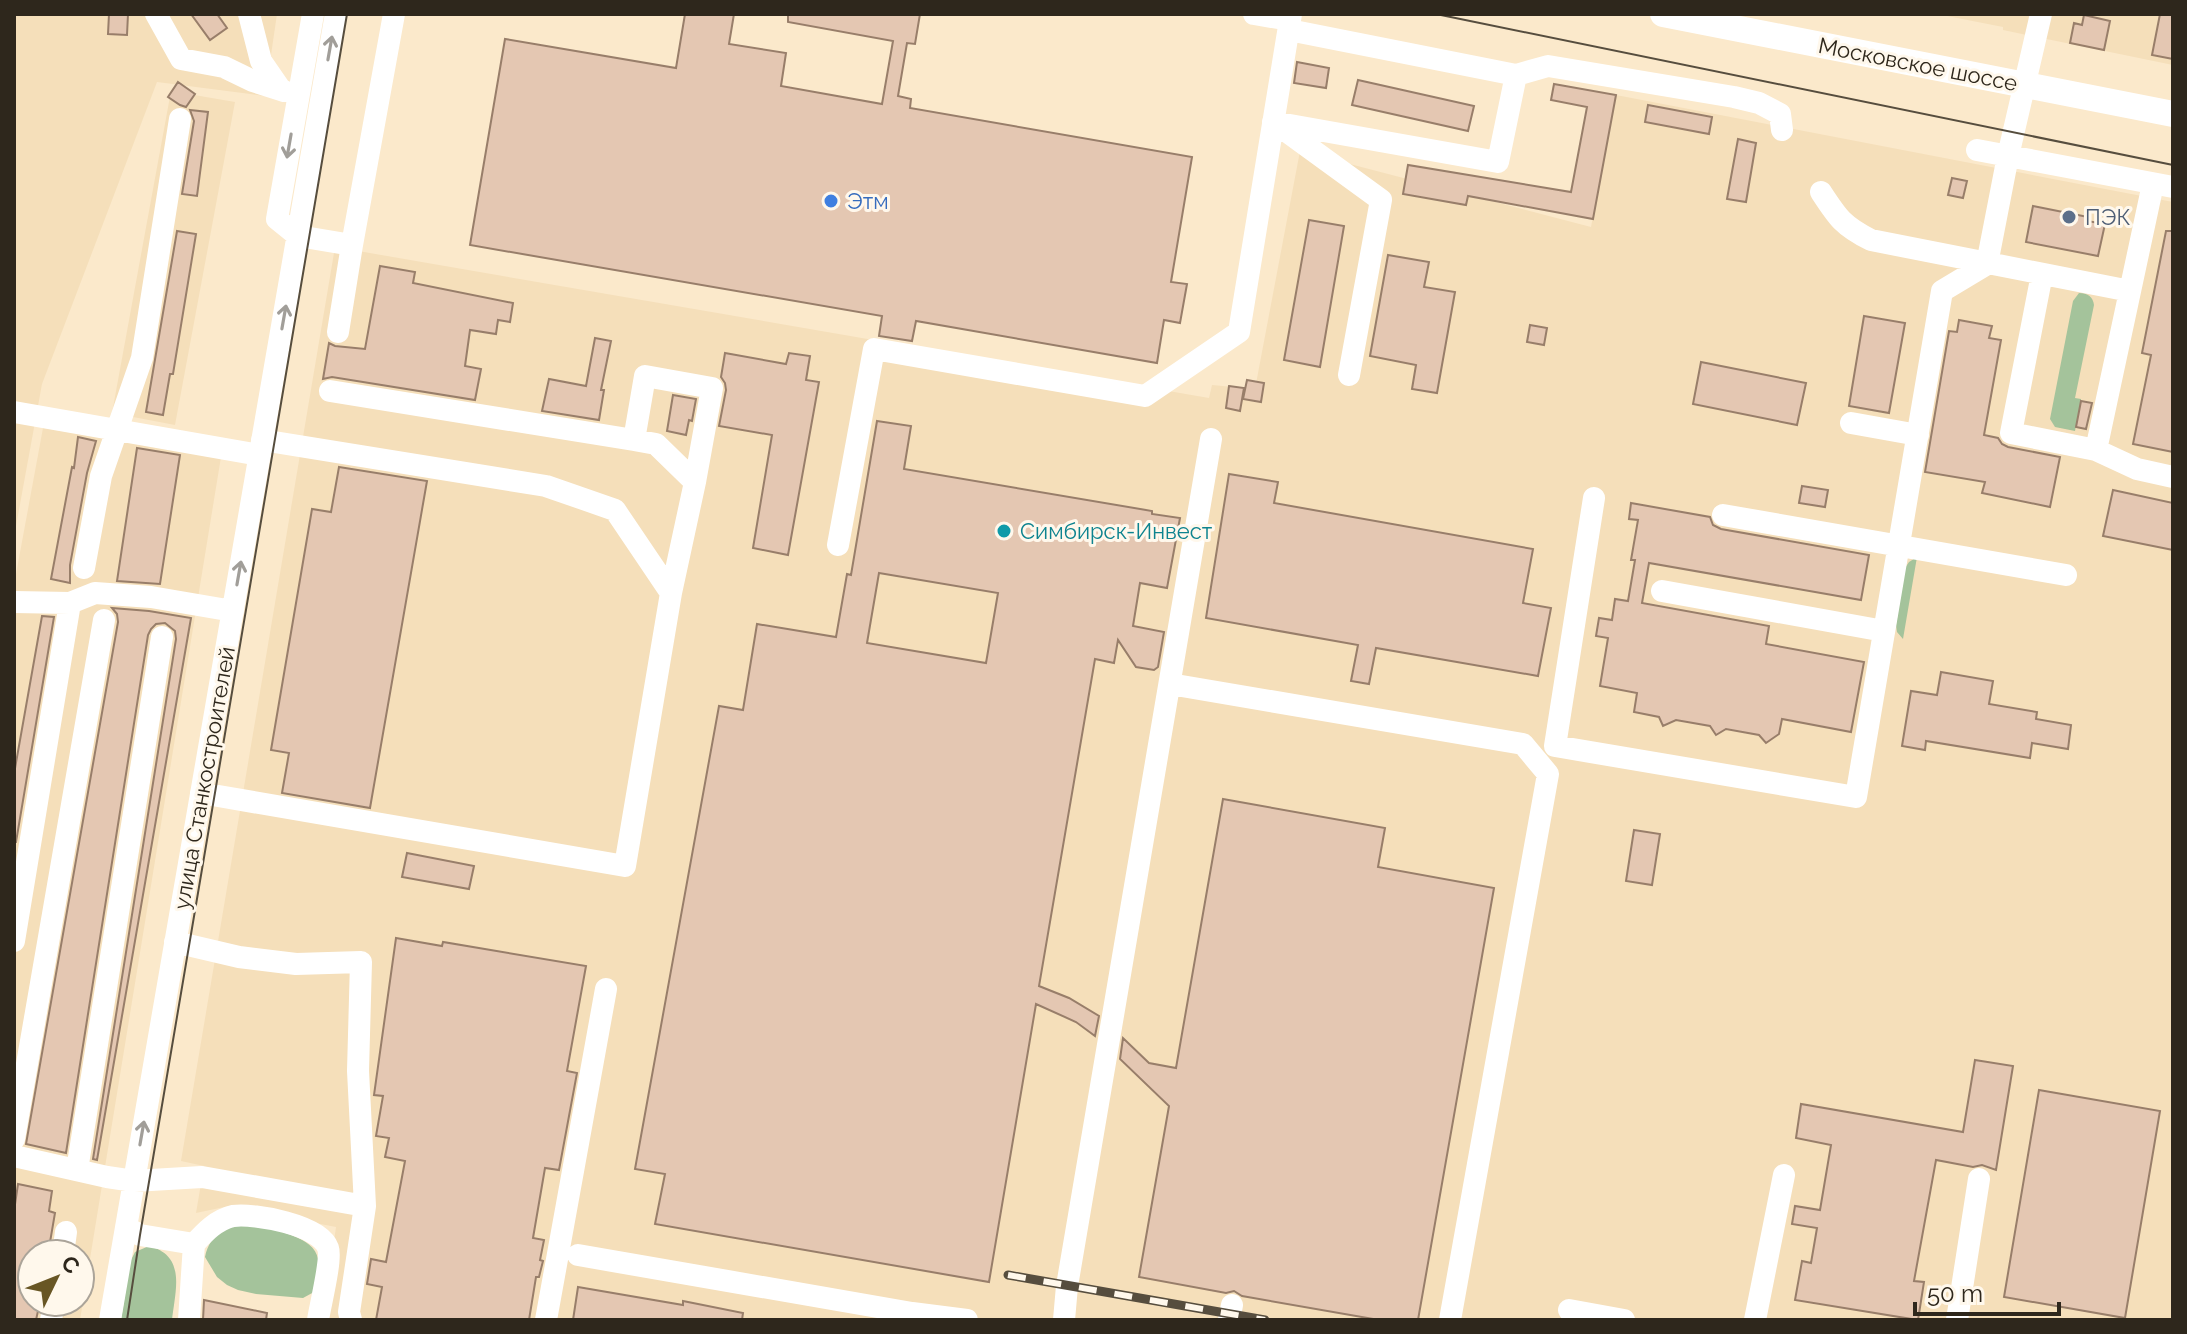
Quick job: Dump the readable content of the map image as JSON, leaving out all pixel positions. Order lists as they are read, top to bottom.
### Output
{
  "streets": {
    "main road": ["Московское шоссе"],
    "street": ["улица Станкостроителей"]
  },
  "places": ["Этм", "ПЭК", "Симбирск-Инвест"],
  "scale_bar": "50 m",
  "north": "top right"
}
